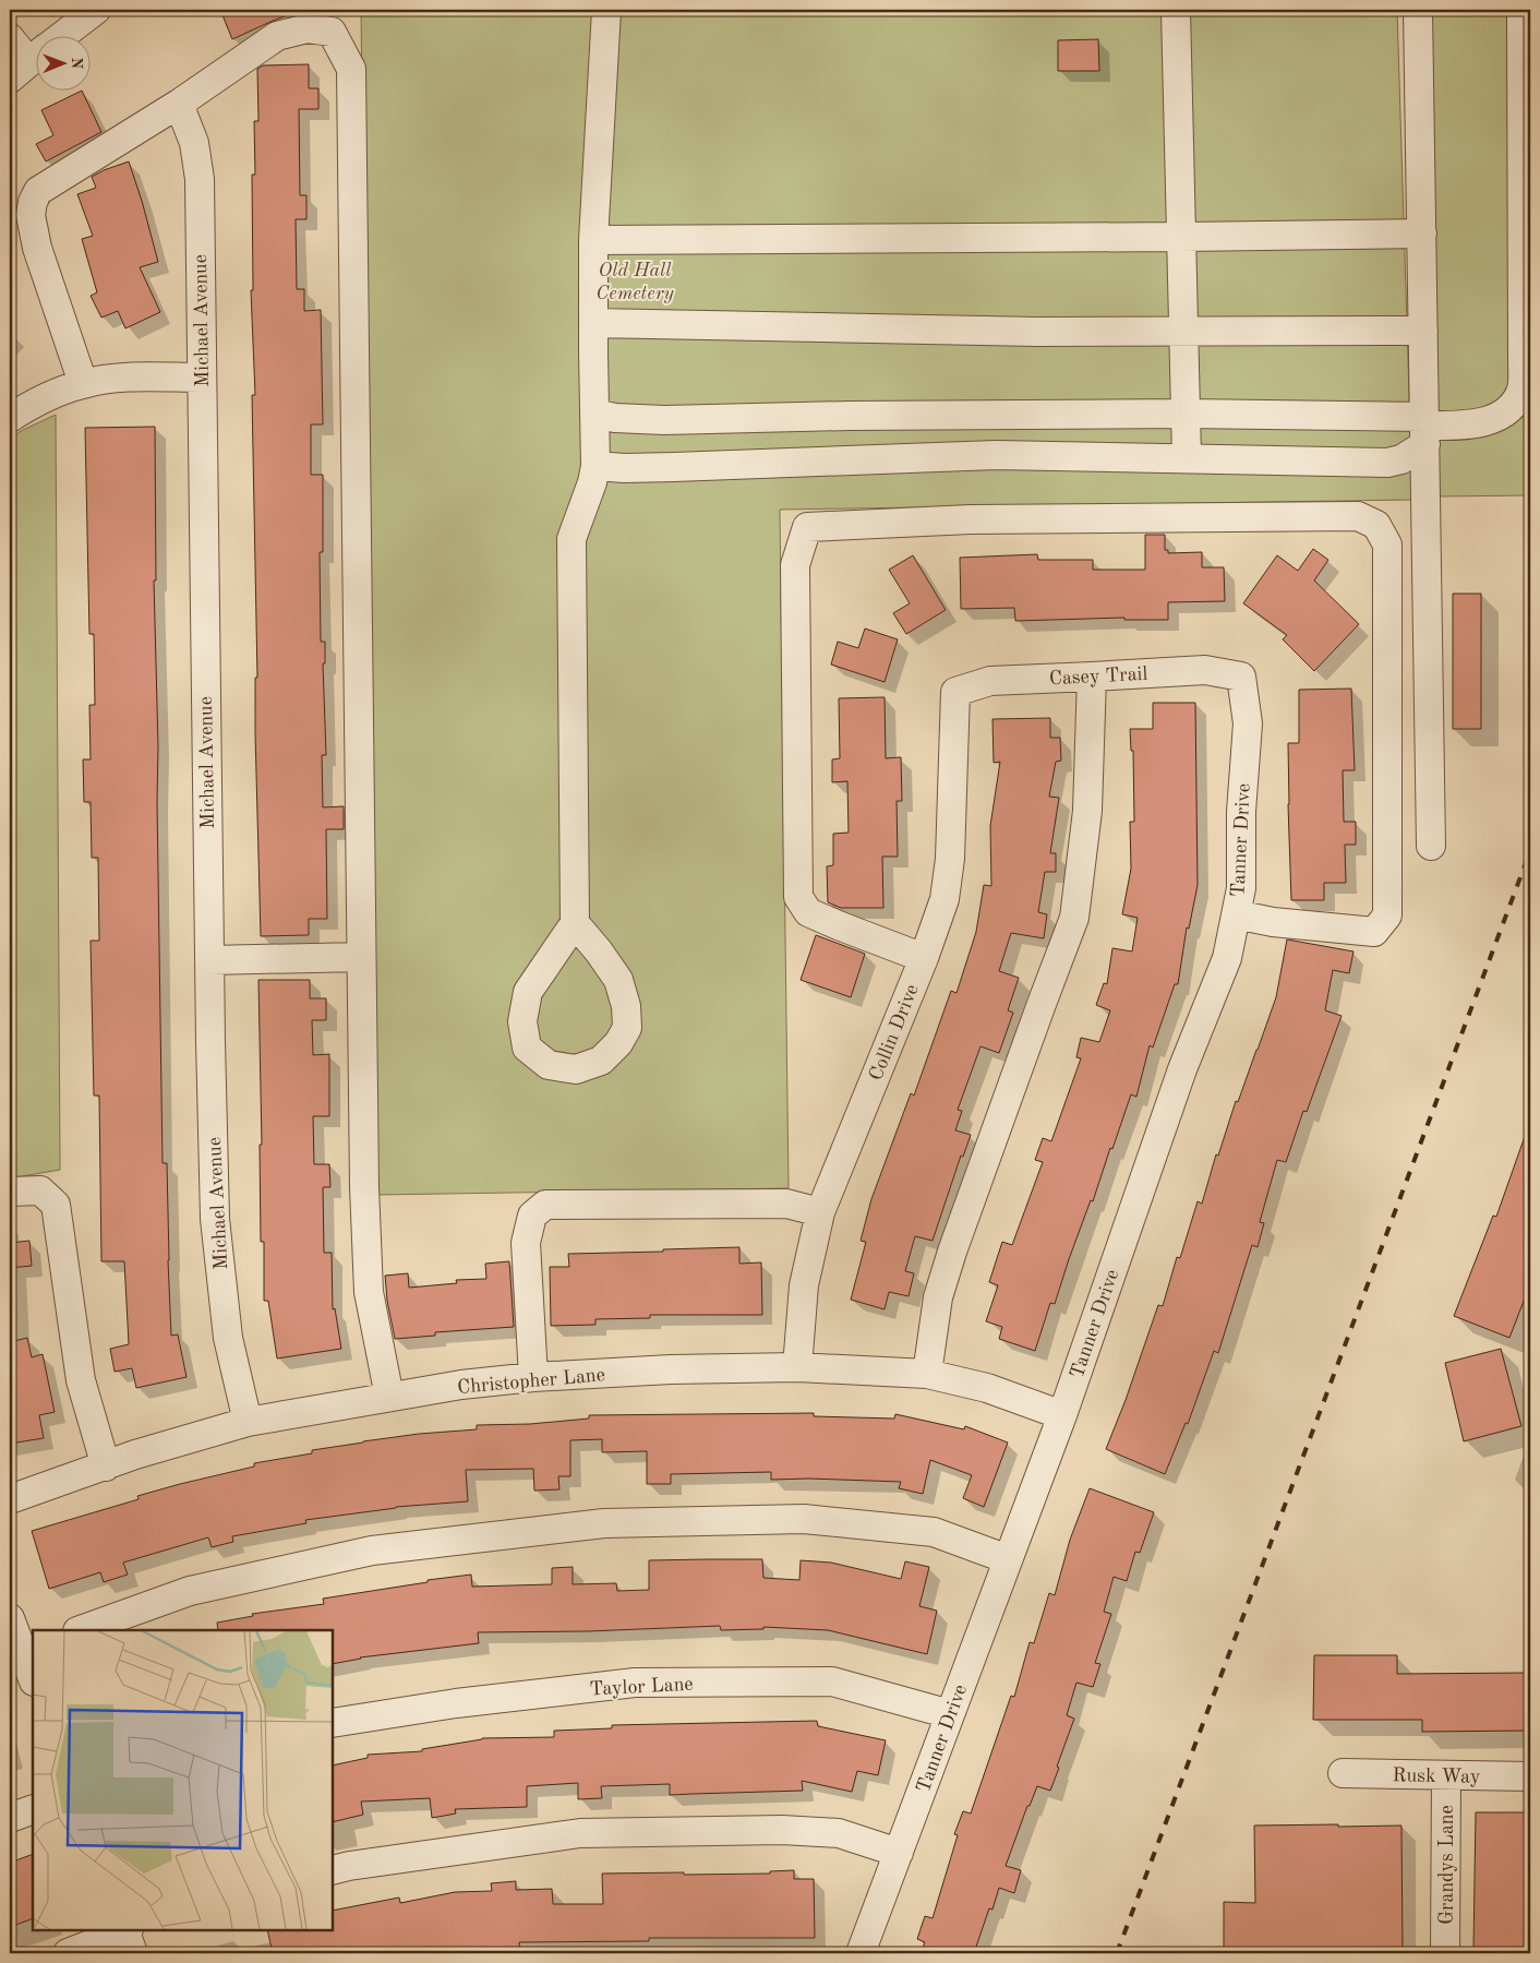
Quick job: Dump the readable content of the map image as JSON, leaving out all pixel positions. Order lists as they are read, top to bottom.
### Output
{
  "streets": {
    "street": [
      "Michael Avenue",
      "Casey Trail",
      "Tanner Drive",
      "Collin Drive",
      "Christopher Lane",
      "Taylor Lane",
      "Rusk Way",
      "Grandys Lane"
    ]
  },
  "crossings": [
    ["Michael Avenue", "Christopher Lane"],
    ["Casey Trail", "Tanner Drive"],
    ["Casey Trail", "Collin Drive"],
    ["Tanner Drive", "Christopher Lane"],
    ["Tanner Drive", "Taylor Lane"],
    ["Collin Drive", "Christopher Lane"],
    ["Rusk Way", "Grandys Lane"]
  ],
  "parks": ["Old Hall Cemetery"],
  "north": "right"
}
